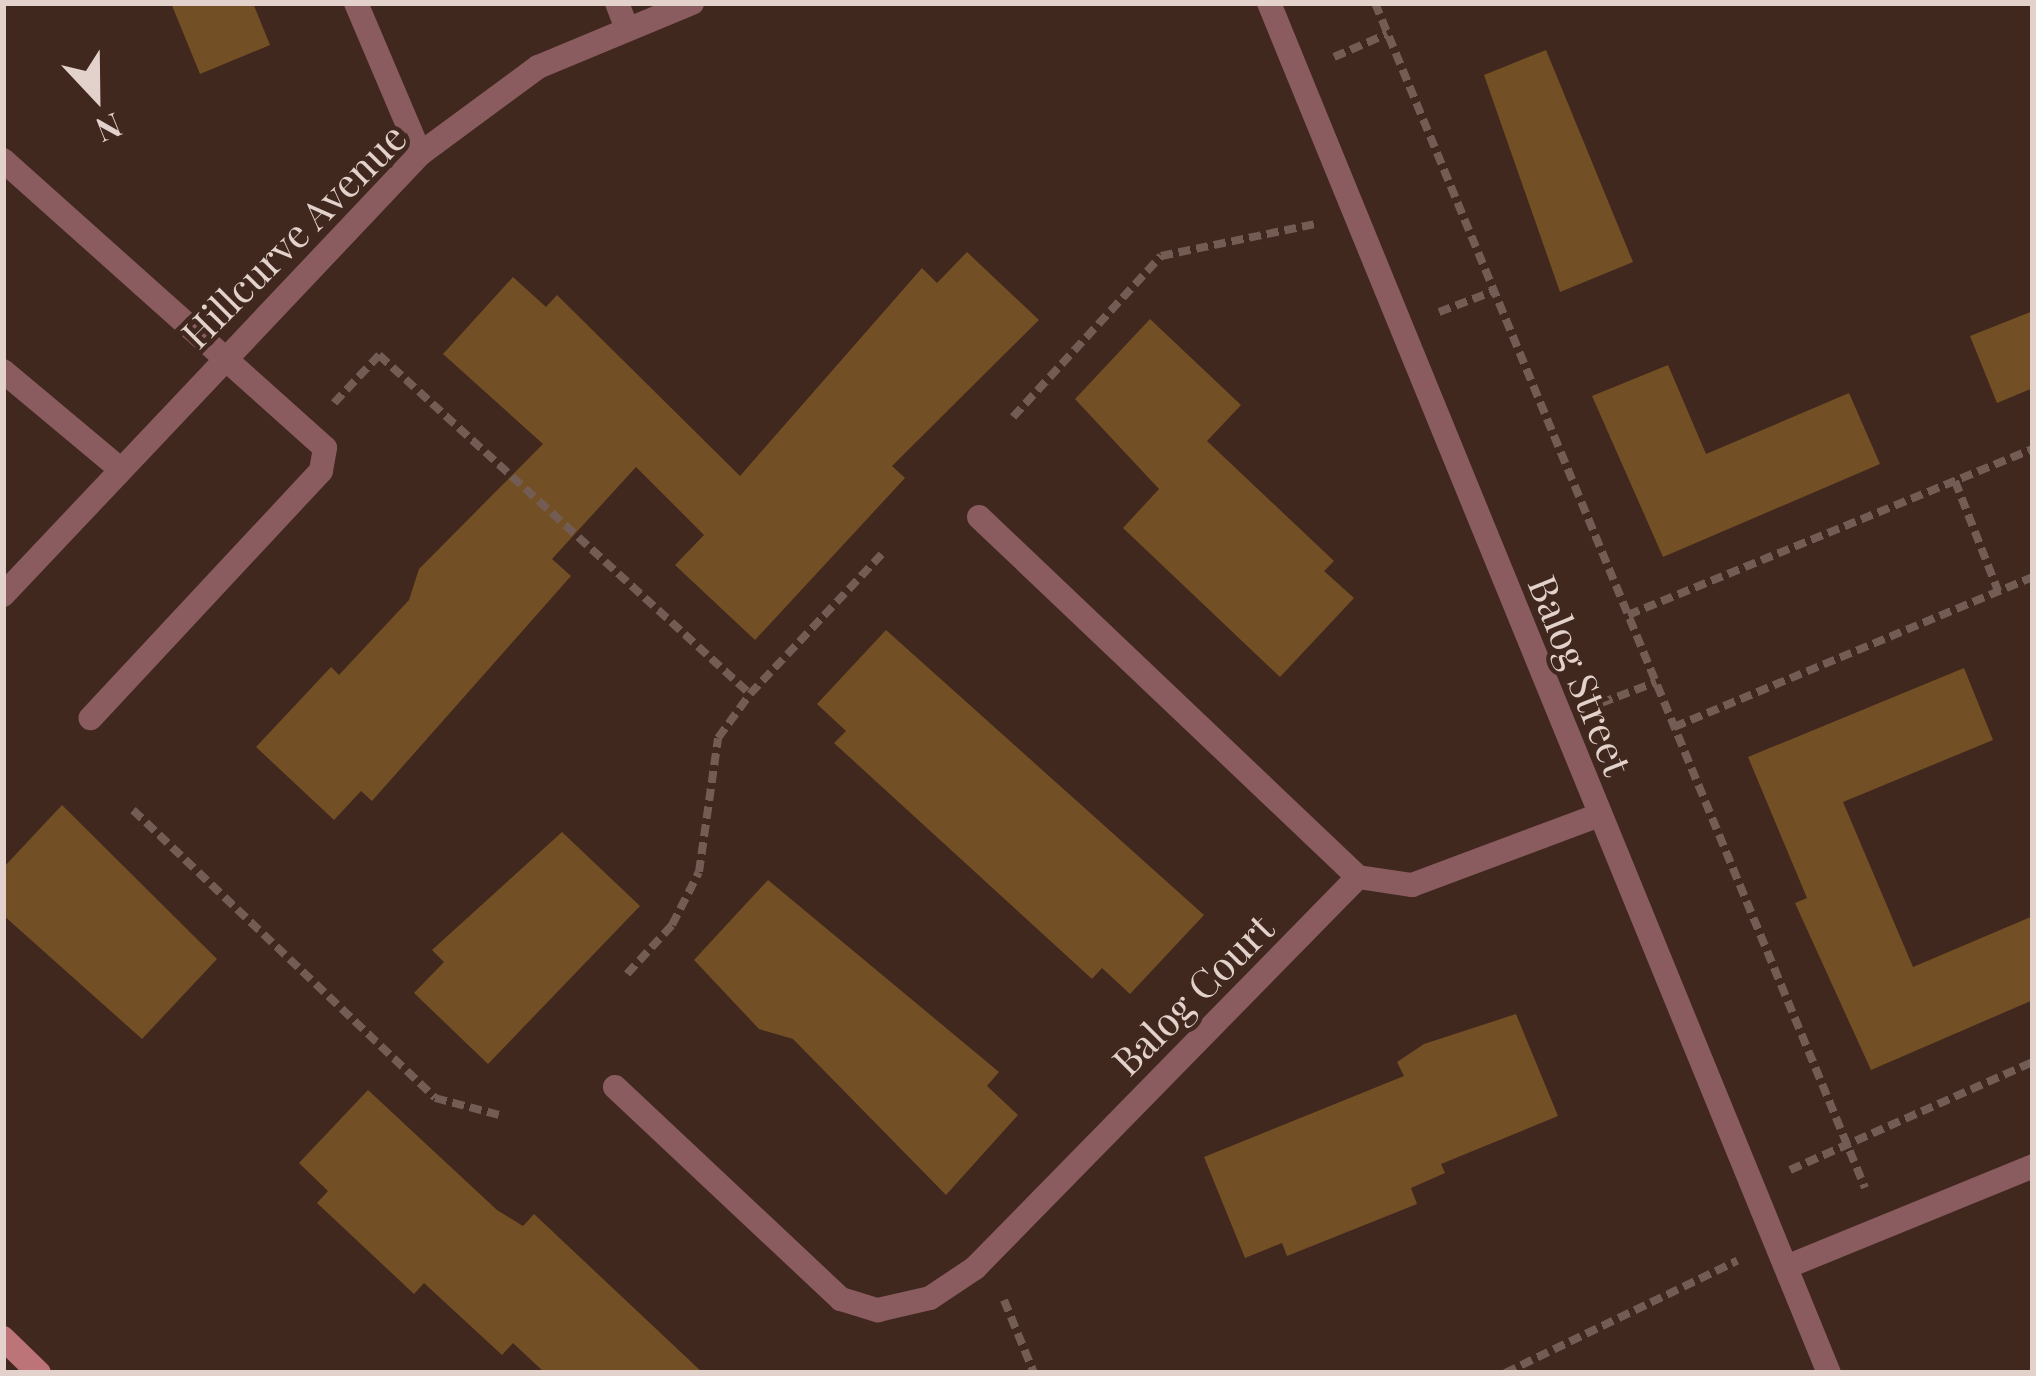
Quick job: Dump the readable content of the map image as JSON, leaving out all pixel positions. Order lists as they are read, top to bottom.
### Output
{
  "streets": {
    "street": ["Hillcurve Avenue", "Balog Street", "Balog Court"]
  },
  "north": "bottom"
}
